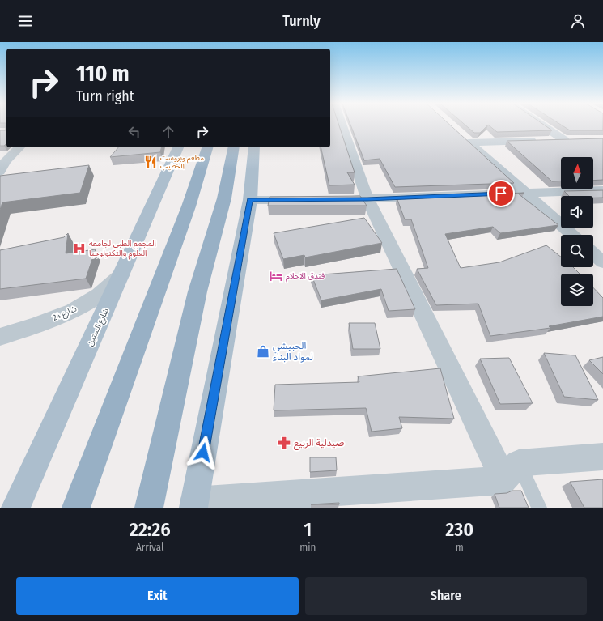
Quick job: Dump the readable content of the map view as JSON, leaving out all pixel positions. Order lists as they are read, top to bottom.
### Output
{
  "streets": {
    "main road": ["شارع الستين"],
    "street": ["شارع 24"]
  },
  "crossings": [
    ["شارع 24", "شارع الستين"]
  ],
  "places": {
    "restaurant": ["مطعم وبروست الخطيب"],
    "hospital": ["المجمع الطبي لجامعة العلوم والتكنولوجيا"],
    "hotel": ["فندق الاحلام"],
    "shop": ["الحبيشي لمواد البناء"],
    "pharmacy": ["صيدلية الربيع"]
  },
  "north": "top",
  "page": {
    "header": "Turnly",
    "turn": ["110 m", "Turn right"],
    "eta": [
      "22:26",
      "Arrival",
      "1",
      "min",
      "230",
      "m"
    ],
    "buttons": ["Exit", "Share"]
  }
}
